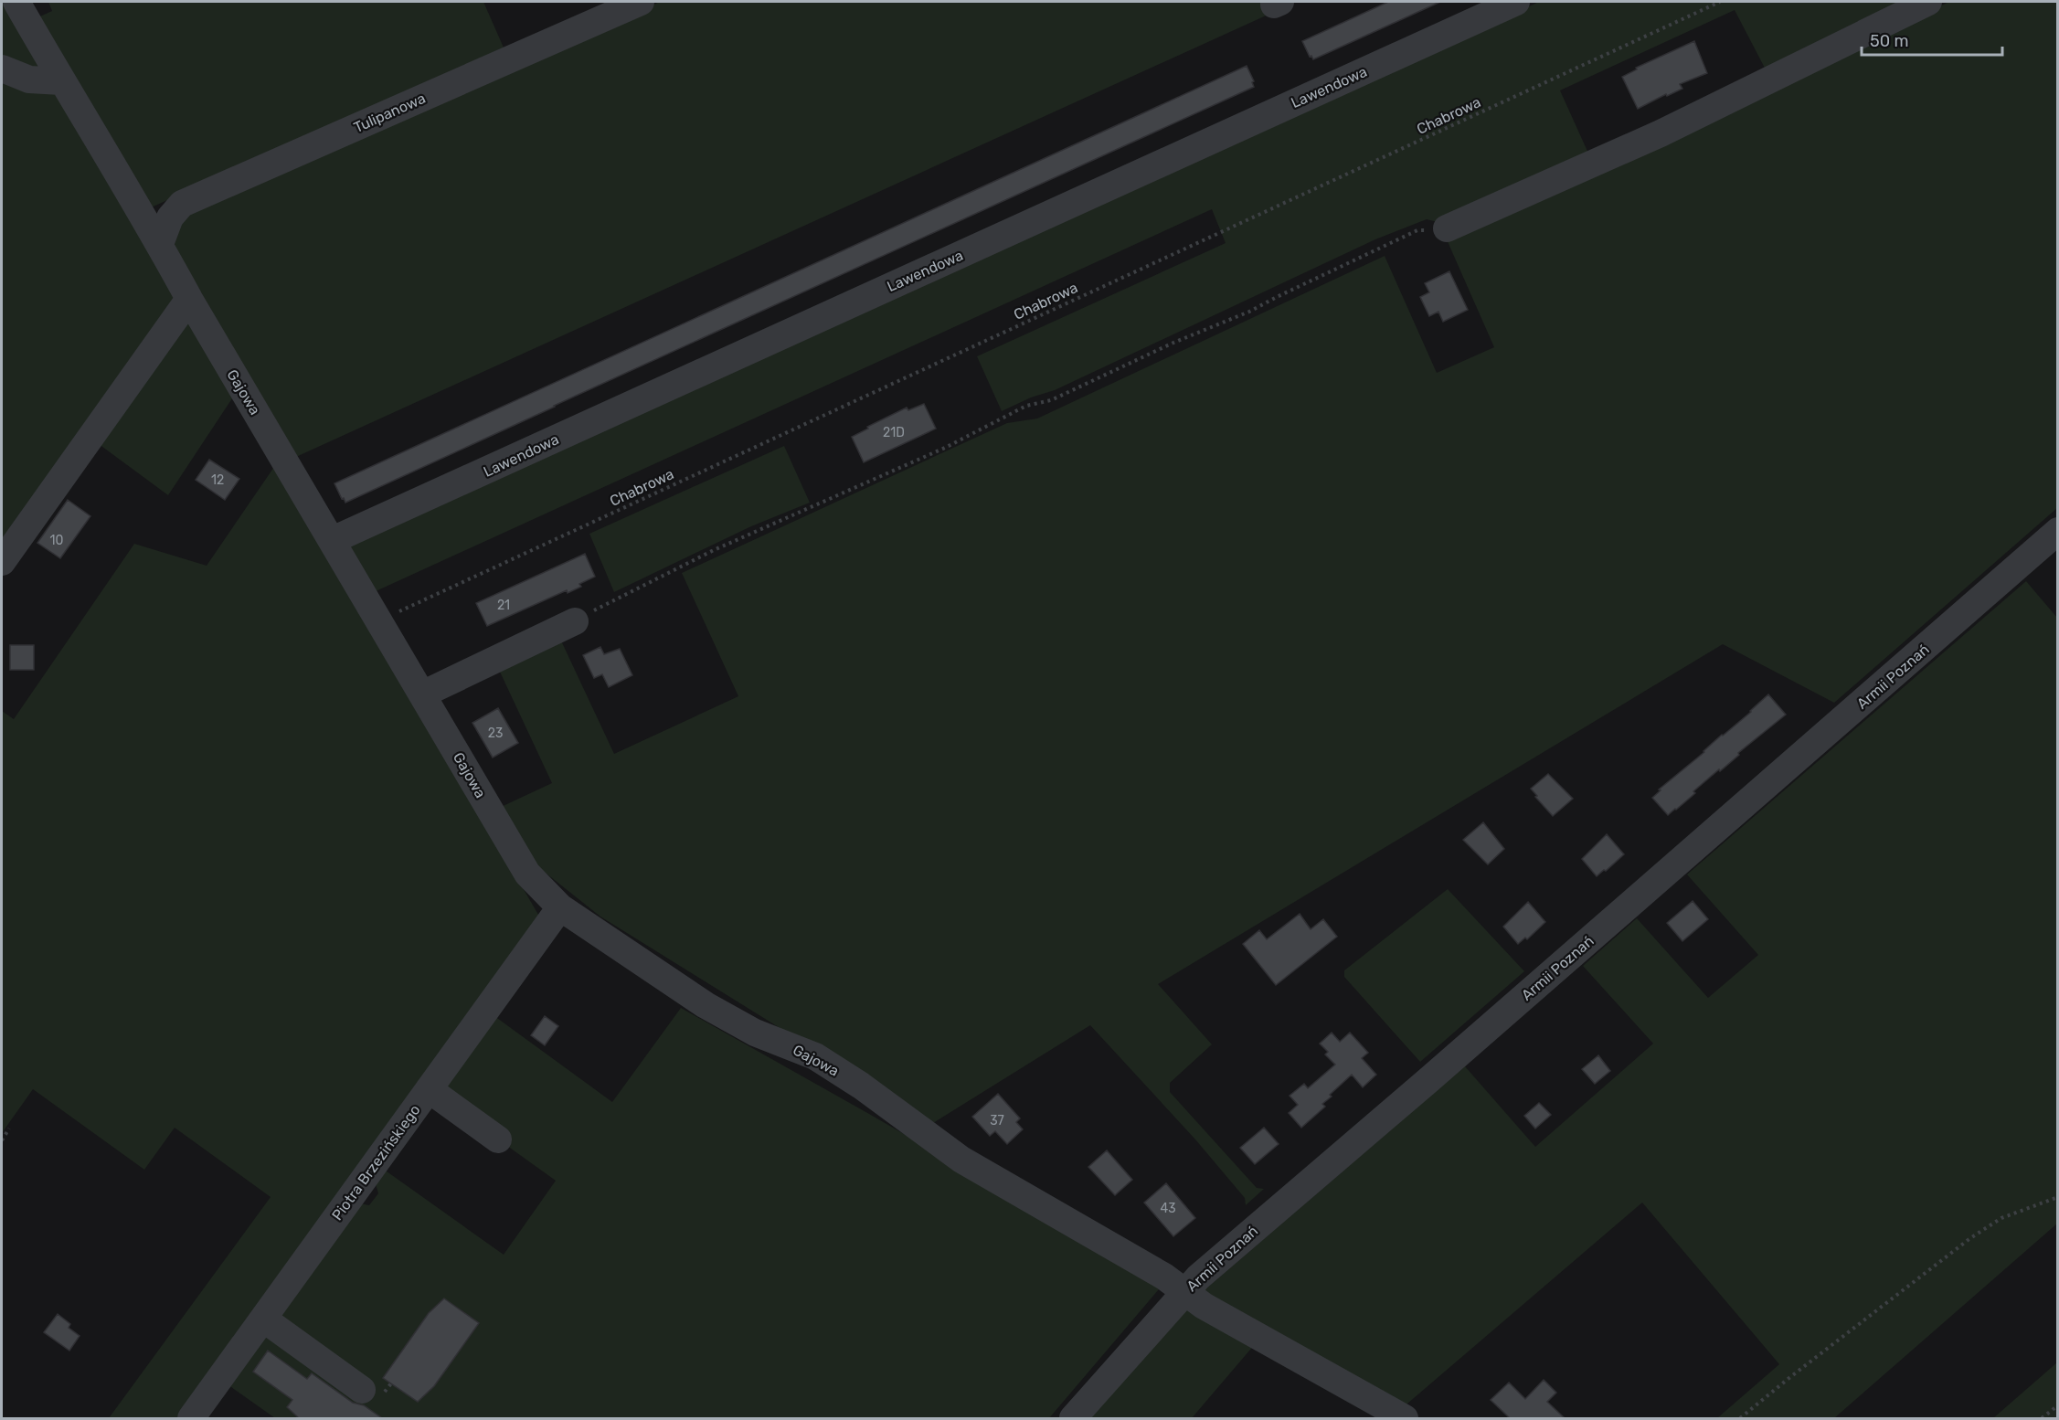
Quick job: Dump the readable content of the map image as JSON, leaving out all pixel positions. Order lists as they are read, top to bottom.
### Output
{
  "streets": {
    "street": [
      "Lawendowa",
      "Tulipanowa",
      "Gajowa",
      "Armii Poznań",
      "Piotra Brzezińskiego"
    ],
    "path": ["Chabrowa"]
  },
  "crossings": [
    ["Lawendowa", "Gajowa"],
    ["Tulipanowa", "Gajowa"],
    ["Chabrowa", "Gajowa"],
    ["Gajowa", "Armii Poznań"],
    ["Gajowa", "Piotra Brzezińskiego"]
  ],
  "house_numbers": [
    "21D",
    "12",
    "10",
    "21",
    "23",
    "37",
    "43"
  ],
  "scale_bar": "50 m"
}
